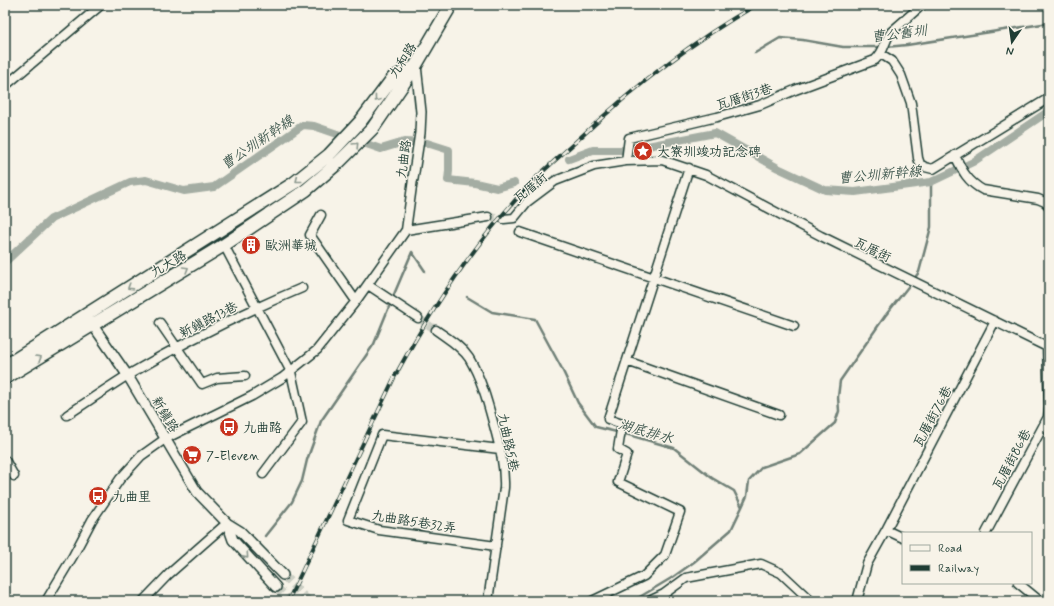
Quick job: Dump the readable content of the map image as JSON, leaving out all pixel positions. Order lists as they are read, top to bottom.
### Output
{
  "streets": {
    "main road": ["九和路", "九大路"],
    "street": [
      "瓦厝街3巷",
      "九曲路",
      "瓦厝街",
      "新鎮路13巷",
      "新鎮路",
      "瓦厝街76巷",
      "九曲路5巷",
      "瓦厝街86巷",
      "九曲路5巷32弄"
    ]
  },
  "crossings": [
    ["九和路", "九曲路"],
    ["九和路", "九大路"],
    ["瓦厝街3巷", "瓦厝街"],
    ["九曲路", "九大路"],
    ["九曲路", "新鎮路"],
    ["瓦厝街", "瓦厝街76巷"],
    ["瓦厝街", "瓦厝街86巷"],
    ["九大路", "新鎮路"],
    ["新鎮路13巷", "新鎮路"],
    ["九曲路5巷", "九曲路5巷32弄"]
  ],
  "one_way": ["九和路"],
  "water": ["曹公舊圳", "曹公圳新幹線", "湖底排水"],
  "places": {
    "place": ["大寮圳竣功記念碑"],
    "building": ["歐洲華城"],
    "bus stop": ["九曲路", "九曲里"],
    "supermarket": ["7-Eleven"]
  },
  "legend": ["Road", "Railway"],
  "north": "bottom"
}
